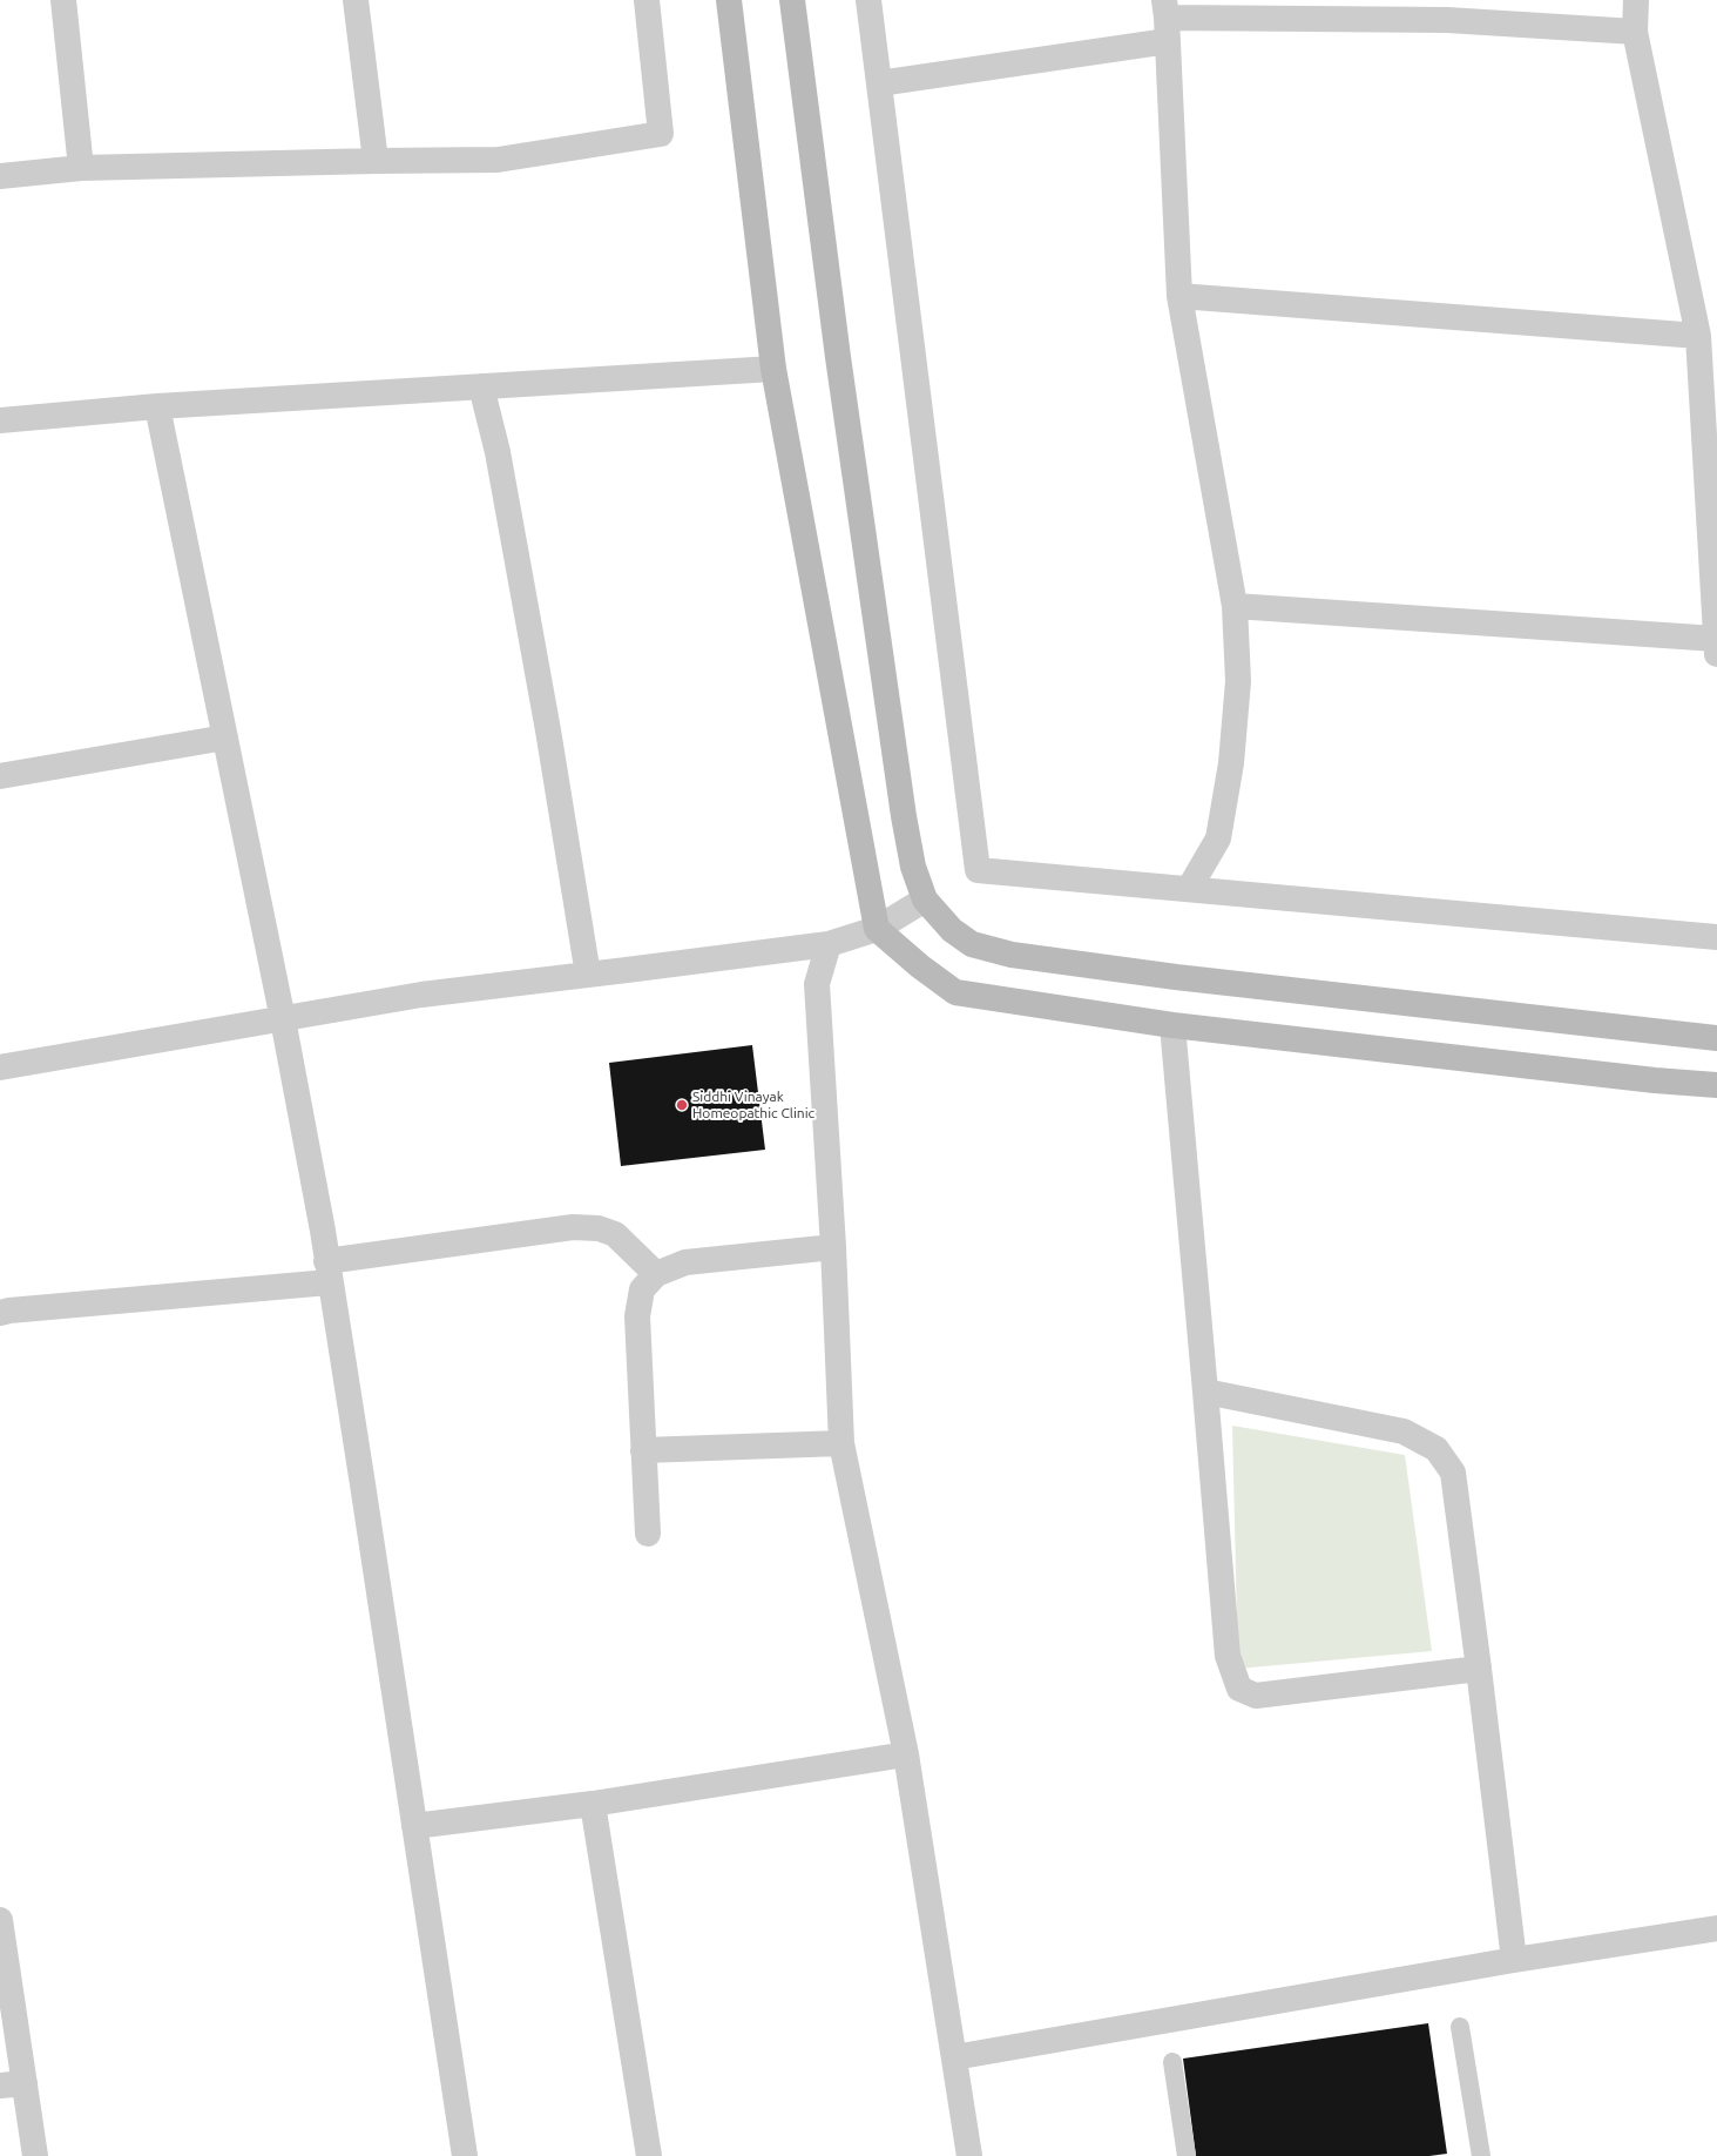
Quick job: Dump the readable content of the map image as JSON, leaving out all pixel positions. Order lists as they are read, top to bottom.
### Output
{
  "places": ["Siddhi Vinayak Homeopathic Clinic"]
}
